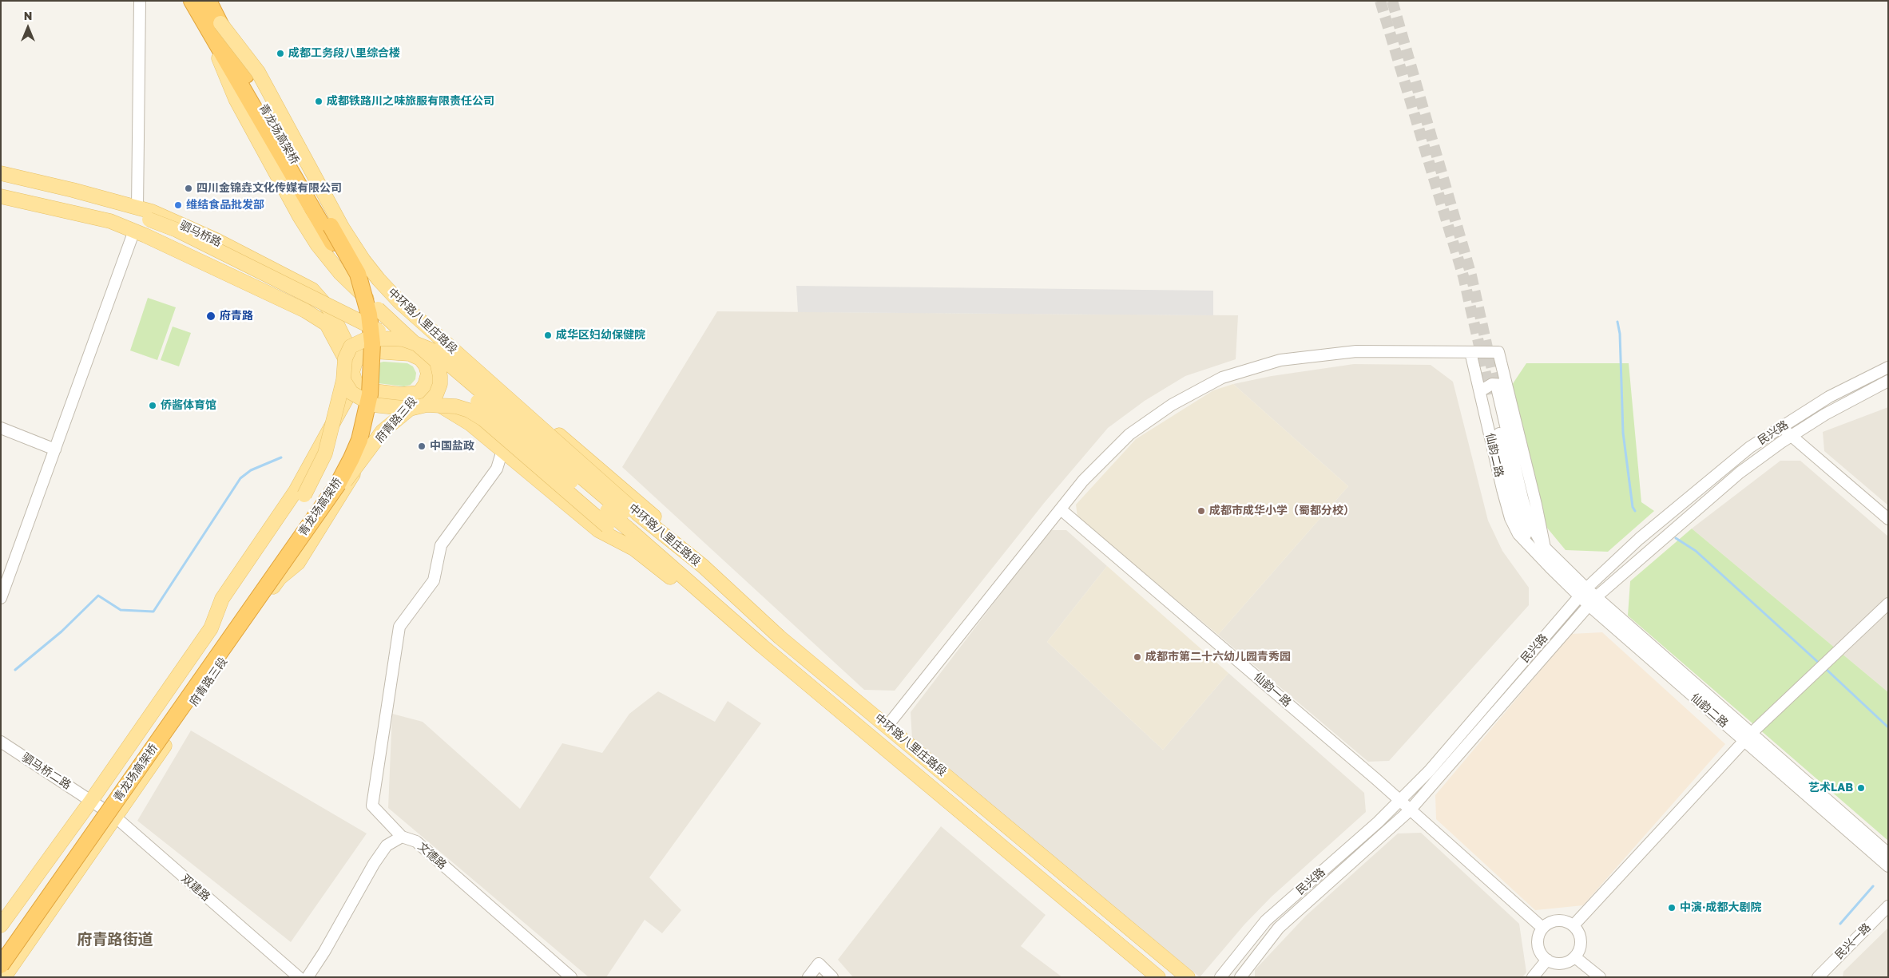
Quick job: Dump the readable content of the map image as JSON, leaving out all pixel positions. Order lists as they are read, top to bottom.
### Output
{
  "streets": {
    "highway": ["青龙场高架桥"],
    "main road": ["驷马桥路", "中环路八里庄路段", "府青路三段"],
    "street": [
      "民兴路",
      "仙韵二路",
      "仙韵一路",
      "驷马桥二路",
      "文德路",
      "双建路",
      "民兴一路"
    ]
  },
  "crossings": [
    ["青龙场高架桥", "中环路八里庄路段"],
    ["府青路三段", "双建路"],
    ["民兴路", "仙韵二路"],
    ["民兴路", "仙韵一路"],
    ["驷马桥二路", "双建路"]
  ],
  "districts": ["府青路街道"],
  "places": [
    "成都工务段八里综合楼",
    "成都铁路川之味旅服有限责任公司",
    "四川金锦垚文化传媒有限公司",
    "维结食品批发部",
    "府青路",
    "成华区妇幼保健院",
    "侨酱体育馆",
    "中国盐政",
    "成都市成华小学（蜀都分校）",
    "成都市第二十六幼儿园青秀园",
    "艺术LAB",
    "中演·成都大剧院"
  ],
  "north": "top"
}
